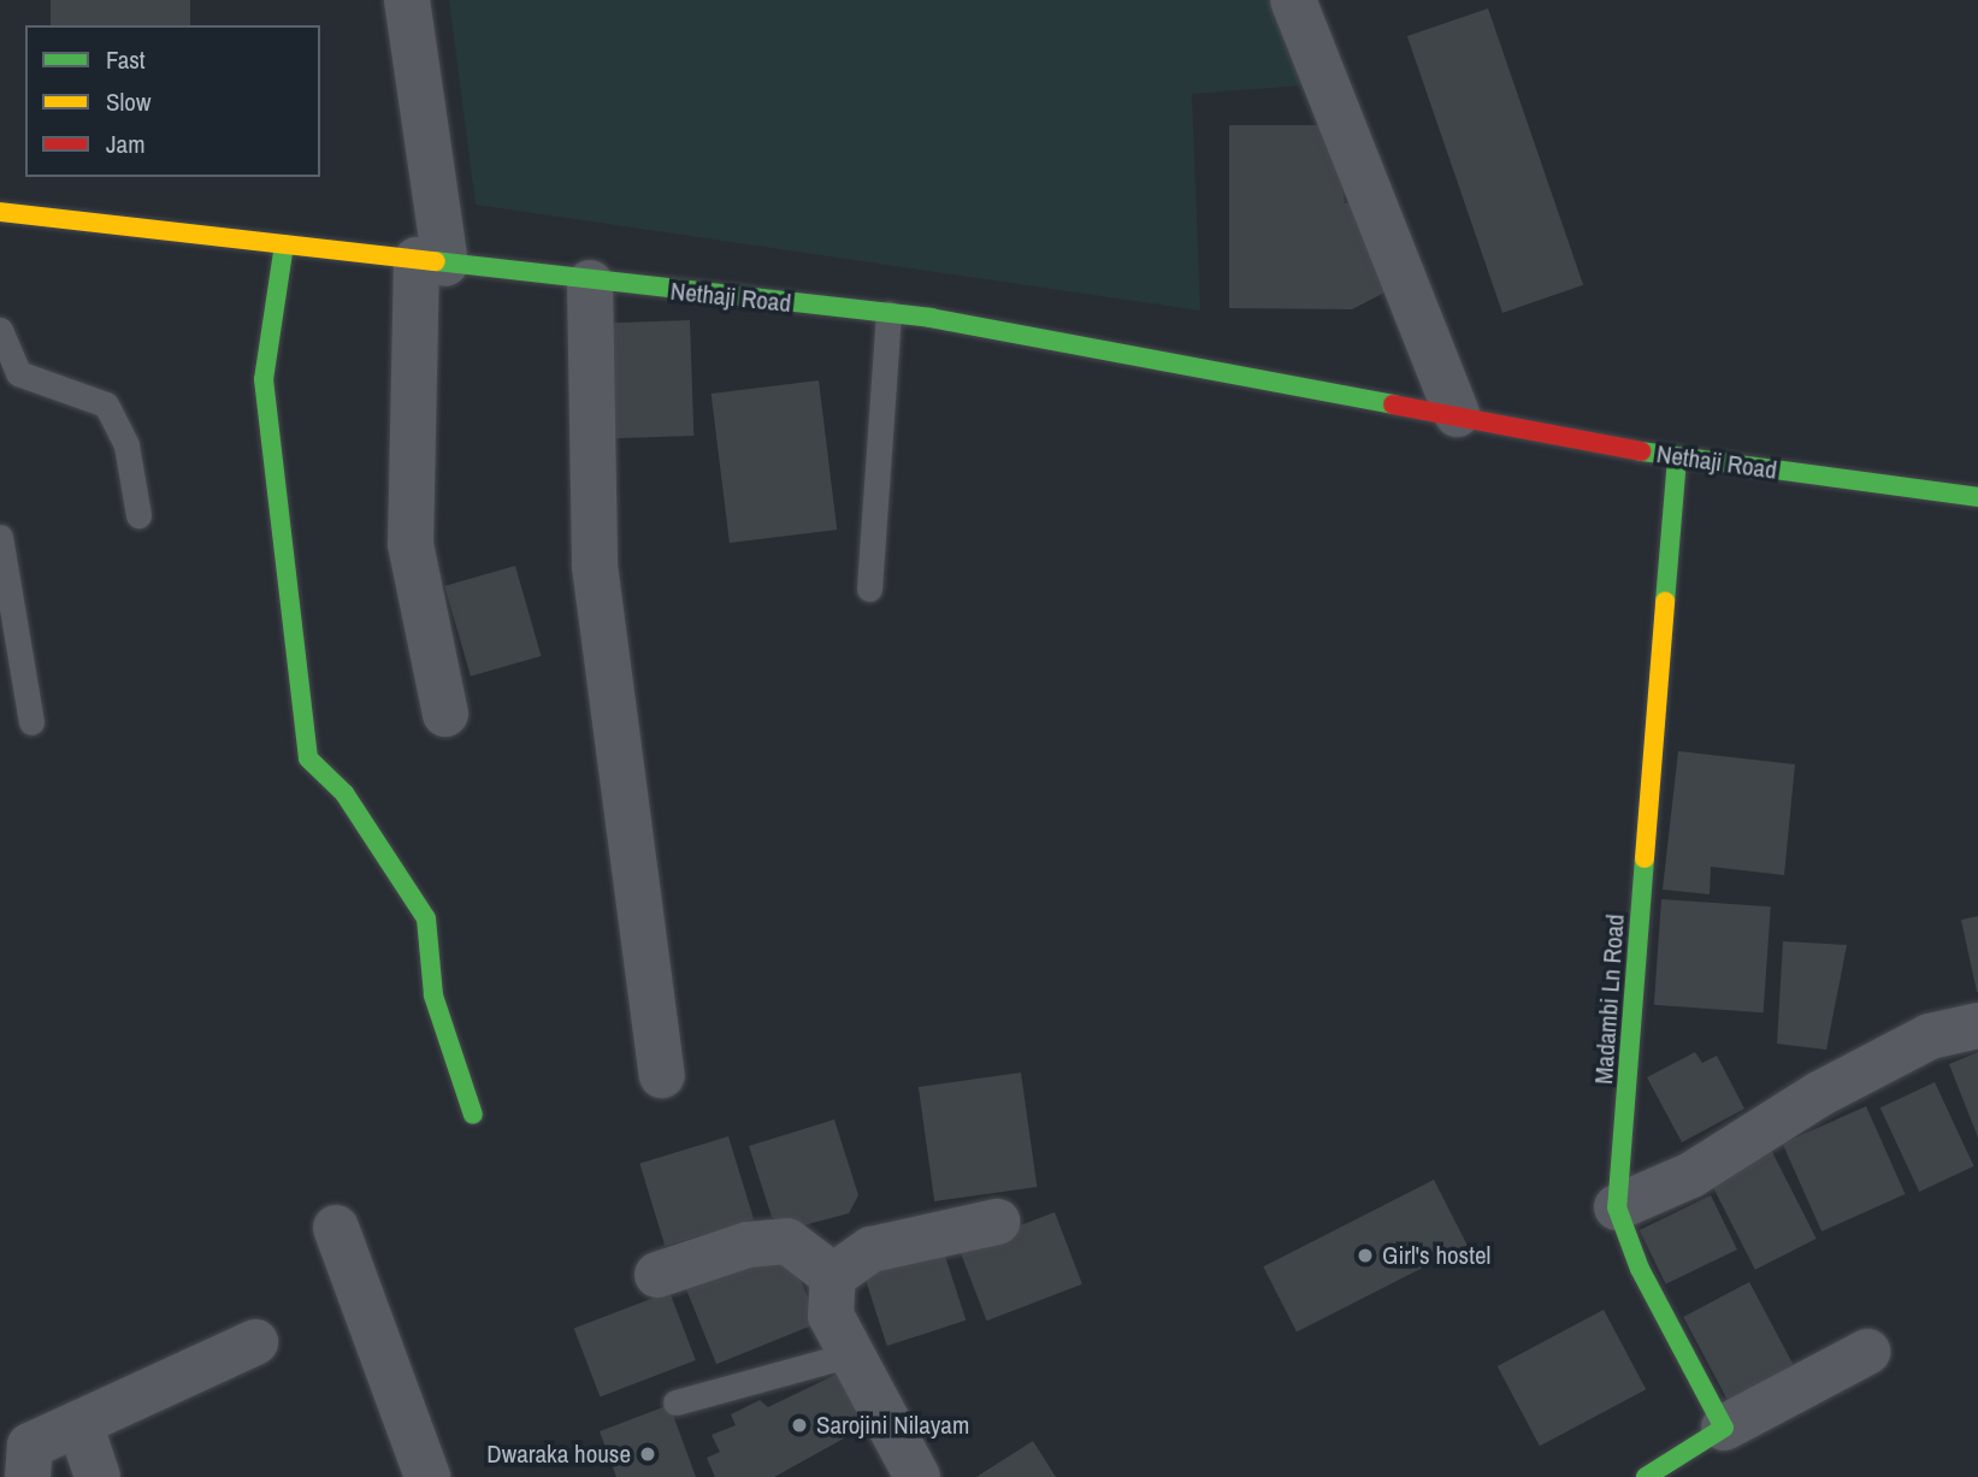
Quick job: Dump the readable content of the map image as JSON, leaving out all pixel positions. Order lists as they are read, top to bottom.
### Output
{
  "streets": {
    "street": ["Nethaji Road", "Madambi Ln Road"]
  },
  "crossings": [
    ["Nethaji Road", "Madambi Ln Road"]
  ],
  "places": ["Girl's hostel", "Sarojini Nilayam", "Dwaraka house"],
  "legend": ["Fast", "Slow", "Jam"]
}
